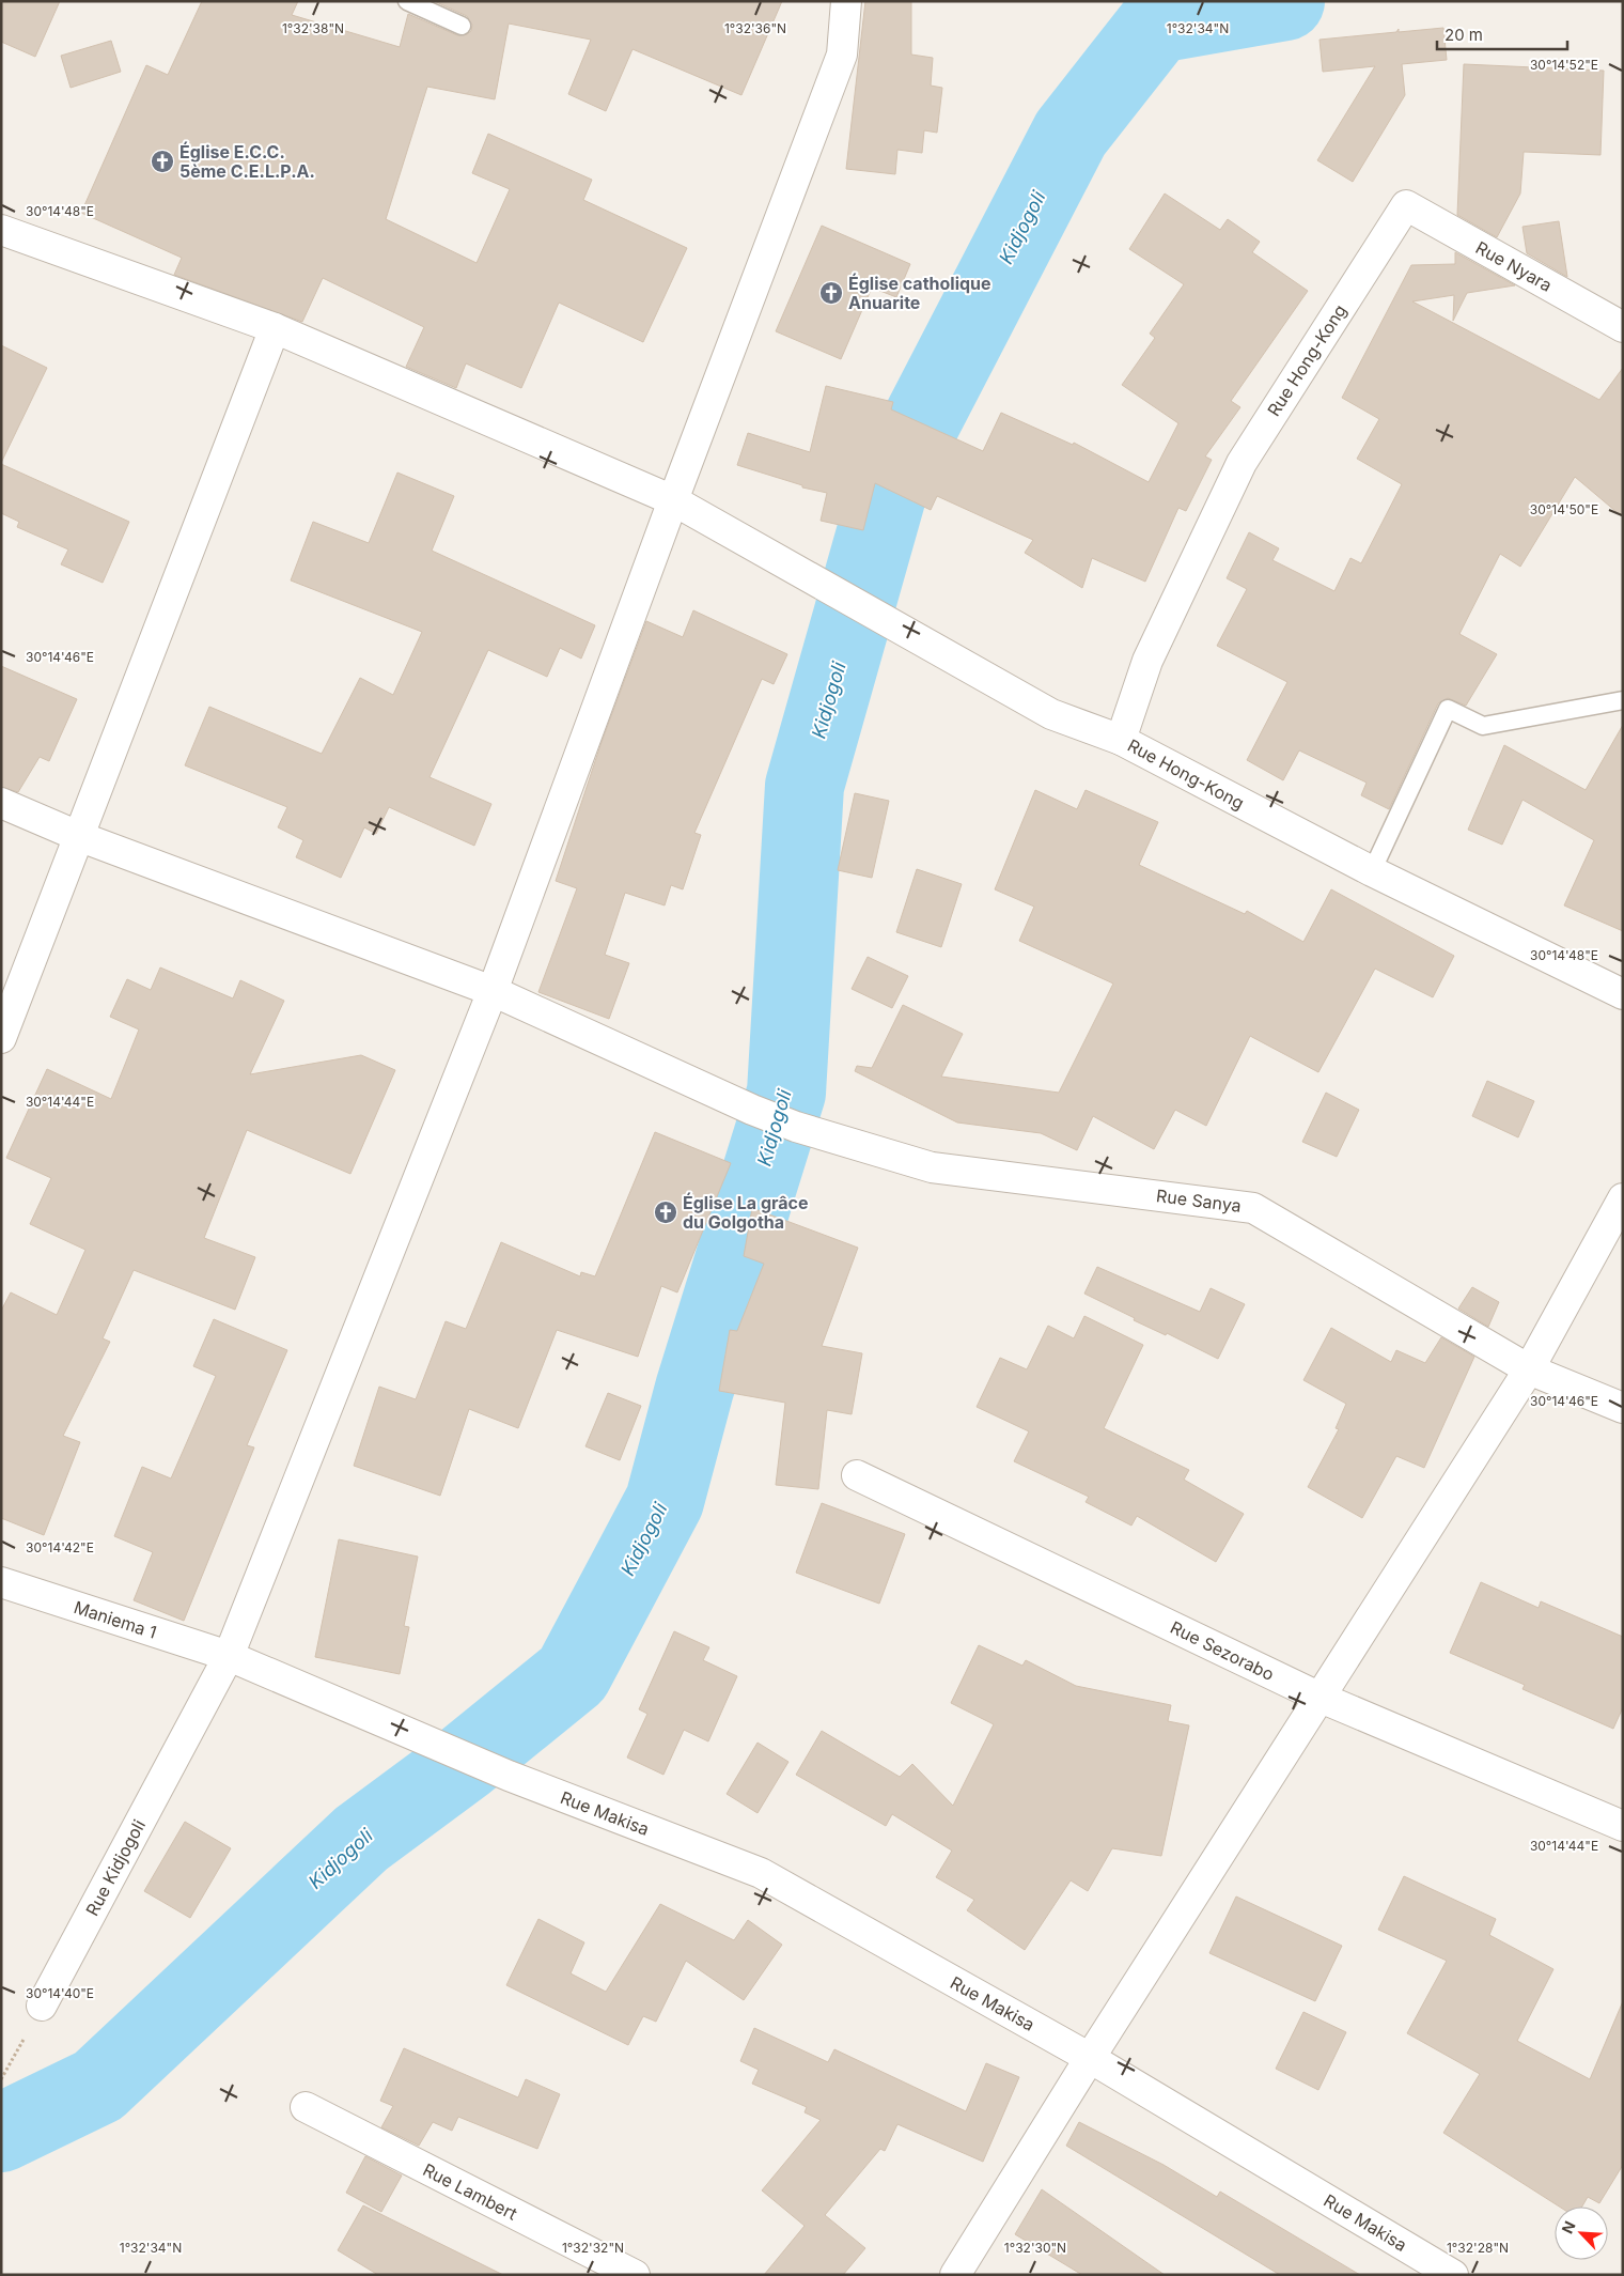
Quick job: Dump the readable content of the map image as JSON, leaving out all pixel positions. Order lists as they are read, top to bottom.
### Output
{
  "streets": {
    "street": [
      "Rue Nyara",
      "Rue Hong-Kong",
      "Rue Sanya",
      "Maniema 1",
      "Rue Sezorabo",
      "Rue Makisa",
      "Rue Kidjogoli",
      "Rue Lambert"
    ]
  },
  "crossings": [
    ["Rue Nyara", "Rue Hong-Kong"],
    ["Rue Sanya", "Rue Kidjogoli"],
    ["Maniema 1", "Rue Makisa"],
    ["Maniema 1", "Rue Kidjogoli"]
  ],
  "water": ["Kidjogoli"],
  "places": {
    "church": ["Église E.C.C. 5ème C.E.L.P.A.", "Église catholique Anuarite", "Église La grâce du Golgotha"]
  },
  "scale_bar": "20 m",
  "north": "top left",
  "coordinates": [
    "1°32'38\"N",
    "1°32'36\"N",
    "1°32'34\"N",
    "30°14'52\"E",
    "30°14'48\"E",
    "30°14'50\"E",
    "30°14'46\"E",
    "30°14'44\"E",
    "30°14'42\"E",
    "30°14'40\"E",
    "1°32'32\"N",
    "1°32'30\"N",
    "1°32'28\"N"
  ]
}
